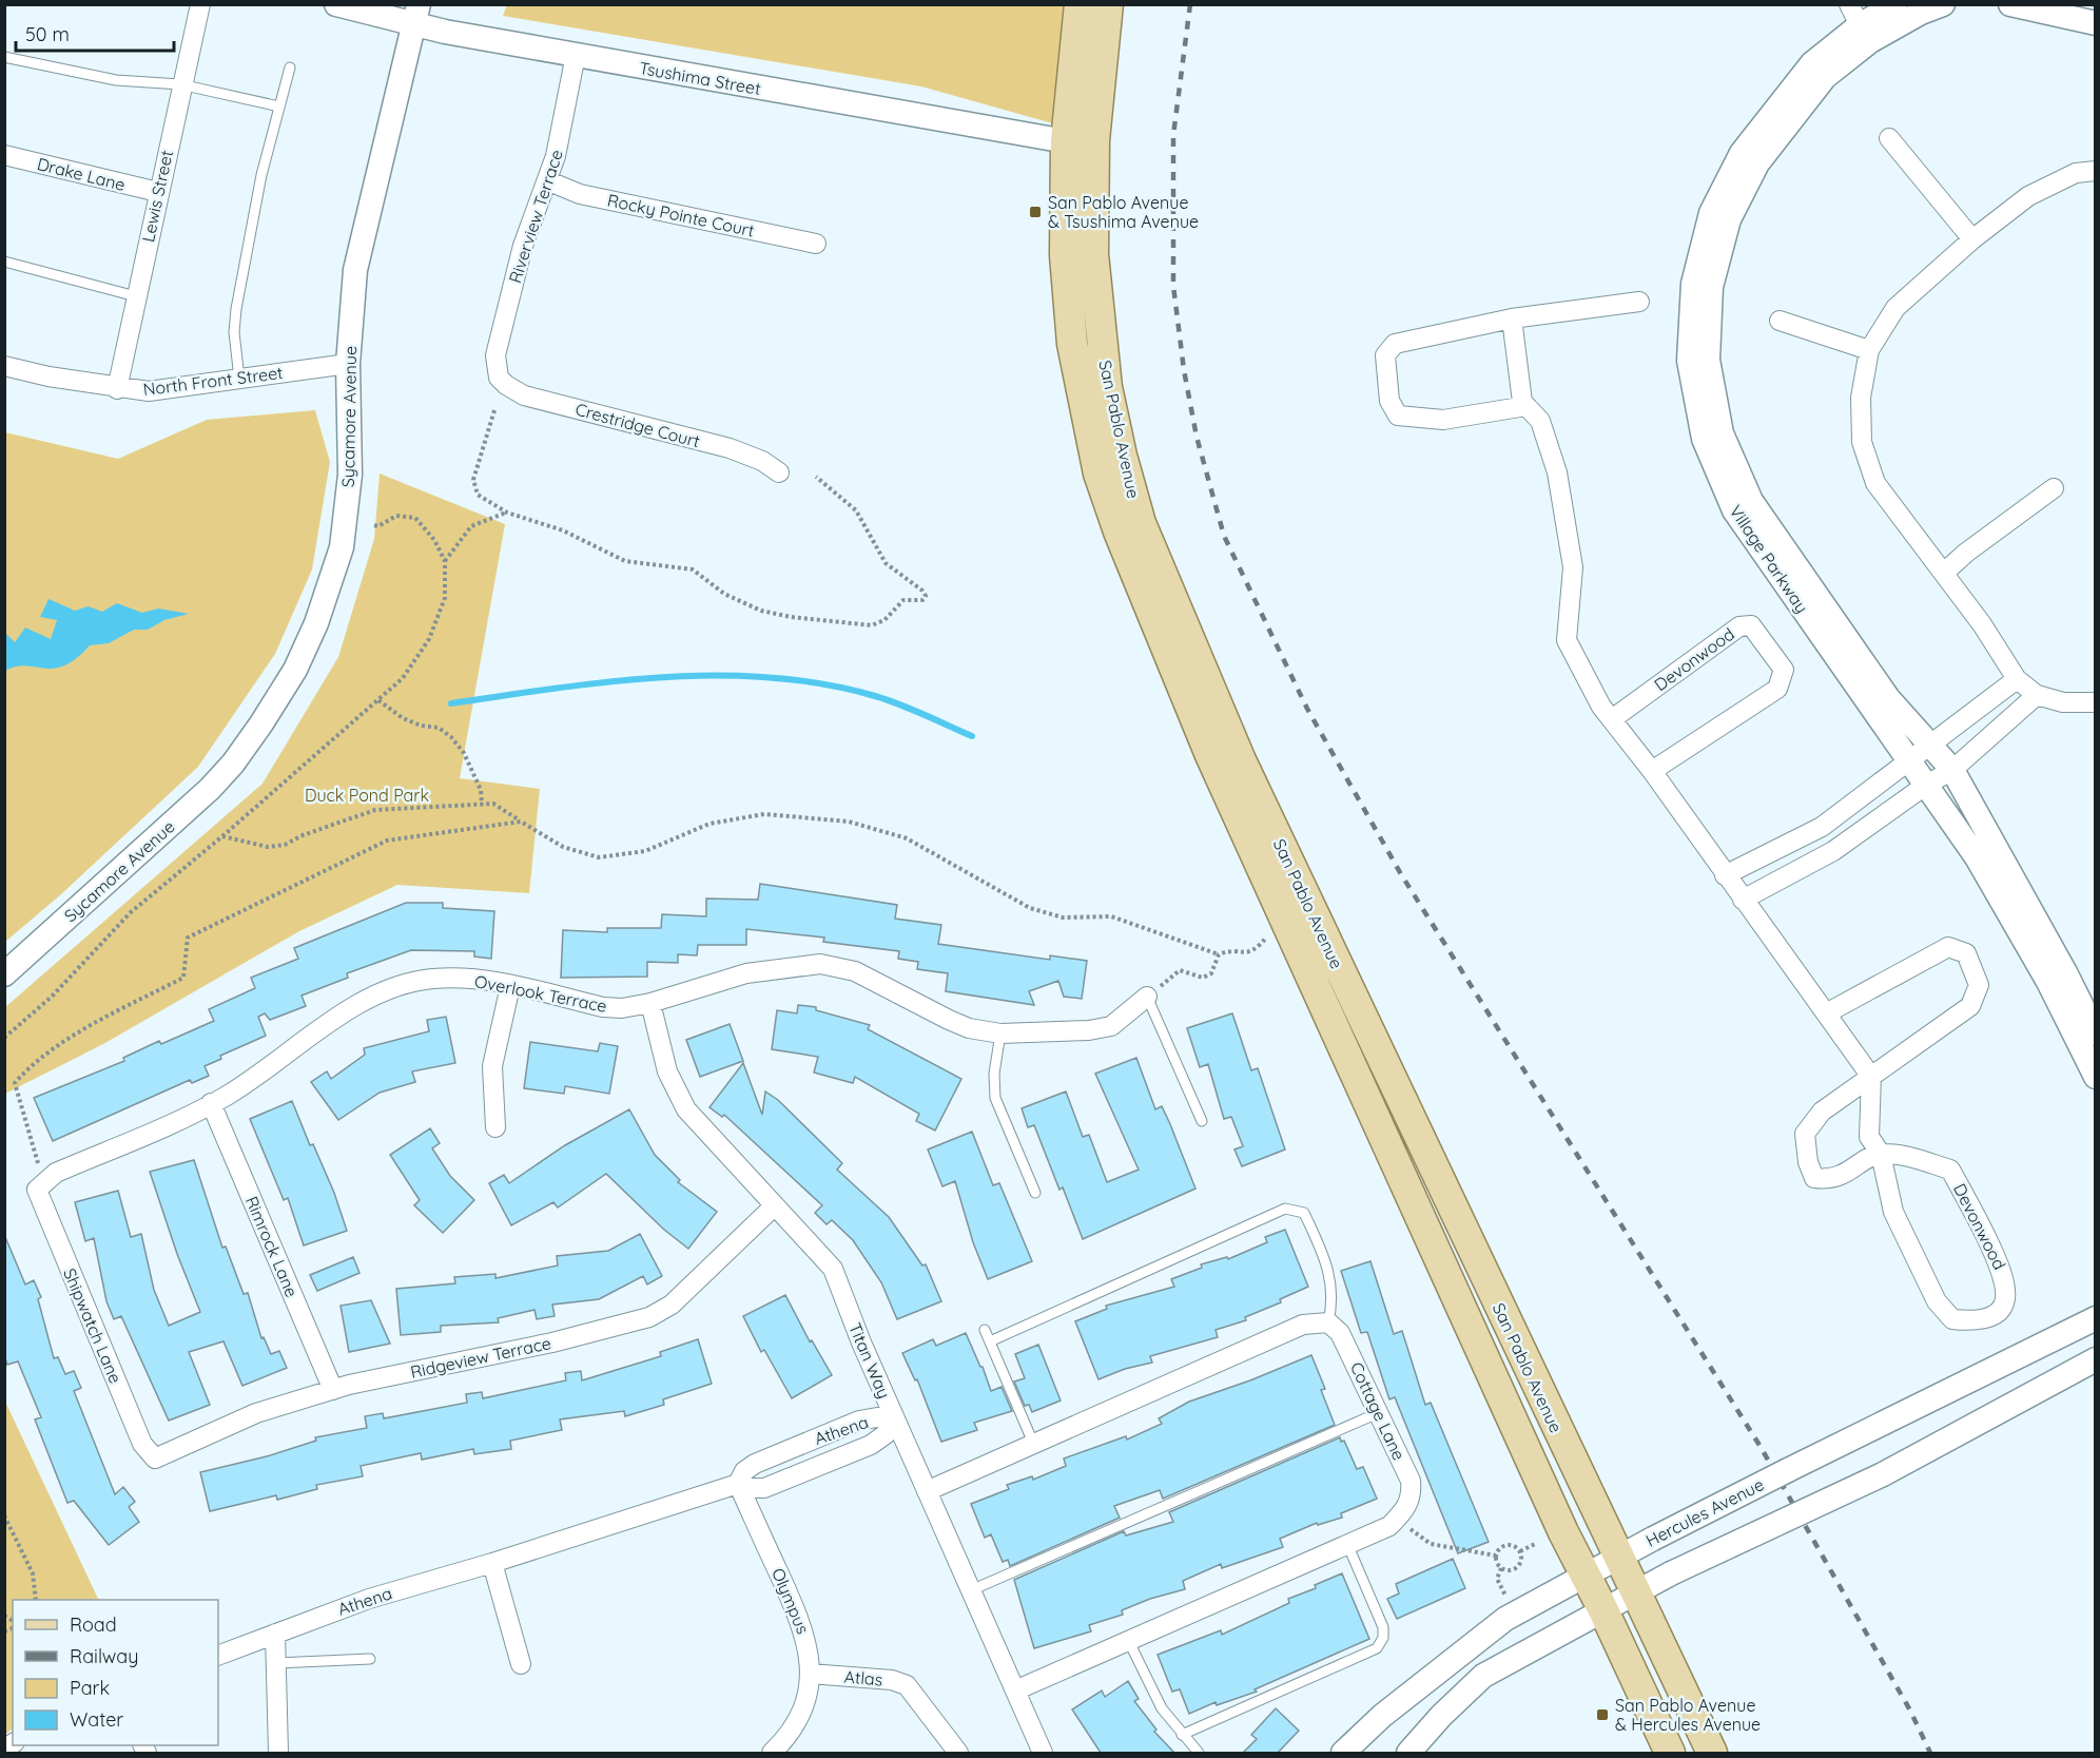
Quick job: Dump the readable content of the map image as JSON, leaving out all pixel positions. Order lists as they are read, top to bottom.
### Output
{
  "streets": {
    "main road": ["San Pablo Avenue"],
    "street": [
      "Tsushima Street",
      "Drake Lane",
      "Lewis Street",
      "Rocky Pointe Court",
      "Riverview Terrace",
      "North Front Street",
      "Sycamore Avenue",
      "Crestridge Court",
      "Village Parkway",
      "Devonwood",
      "Overlook Terrace",
      "Rimrock Lane",
      "Shipwatch Lane",
      "Ridgeview Terrace",
      "Titan Way",
      "Cottage Lane",
      "Athena",
      "Hercules Avenue",
      "Olympus",
      "Atlas"
    ]
  },
  "crossings": [
    ["Tsushima Street", "Riverview Terrace"],
    ["Tsushima Street", "Sycamore Avenue"],
    ["Tsushima Street", "San Pablo Avenue"],
    ["Drake Lane", "Lewis Street"],
    ["Lewis Street", "North Front Street"],
    ["Rocky Pointe Court", "Riverview Terrace"],
    ["Riverview Terrace", "Crestridge Court"],
    ["North Front Street", "Sycamore Avenue"],
    ["San Pablo Avenue", "Hercules Avenue"],
    ["Overlook Terrace", "Rimrock Lane"],
    ["Overlook Terrace", "Shipwatch Lane"],
    ["Overlook Terrace", "Titan Way"],
    ["Rimrock Lane", "Ridgeview Terrace"],
    ["Shipwatch Lane", "Ridgeview Terrace"],
    ["Ridgeview Terrace", "Titan Way"],
    ["Titan Way", "Athena"],
    ["Athena", "Olympus"],
    ["Olympus", "Atlas"]
  ],
  "parks": ["Duck Pond Park"],
  "places": {
    "transit": ["San Pablo Avenue & Tsushima Avenue", "San Pablo Avenue & Hercules Avenue"]
  },
  "legend": [
    "Road",
    "Railway",
    "Park",
    "Water"
  ],
  "scale_bar": "50 m"
}
